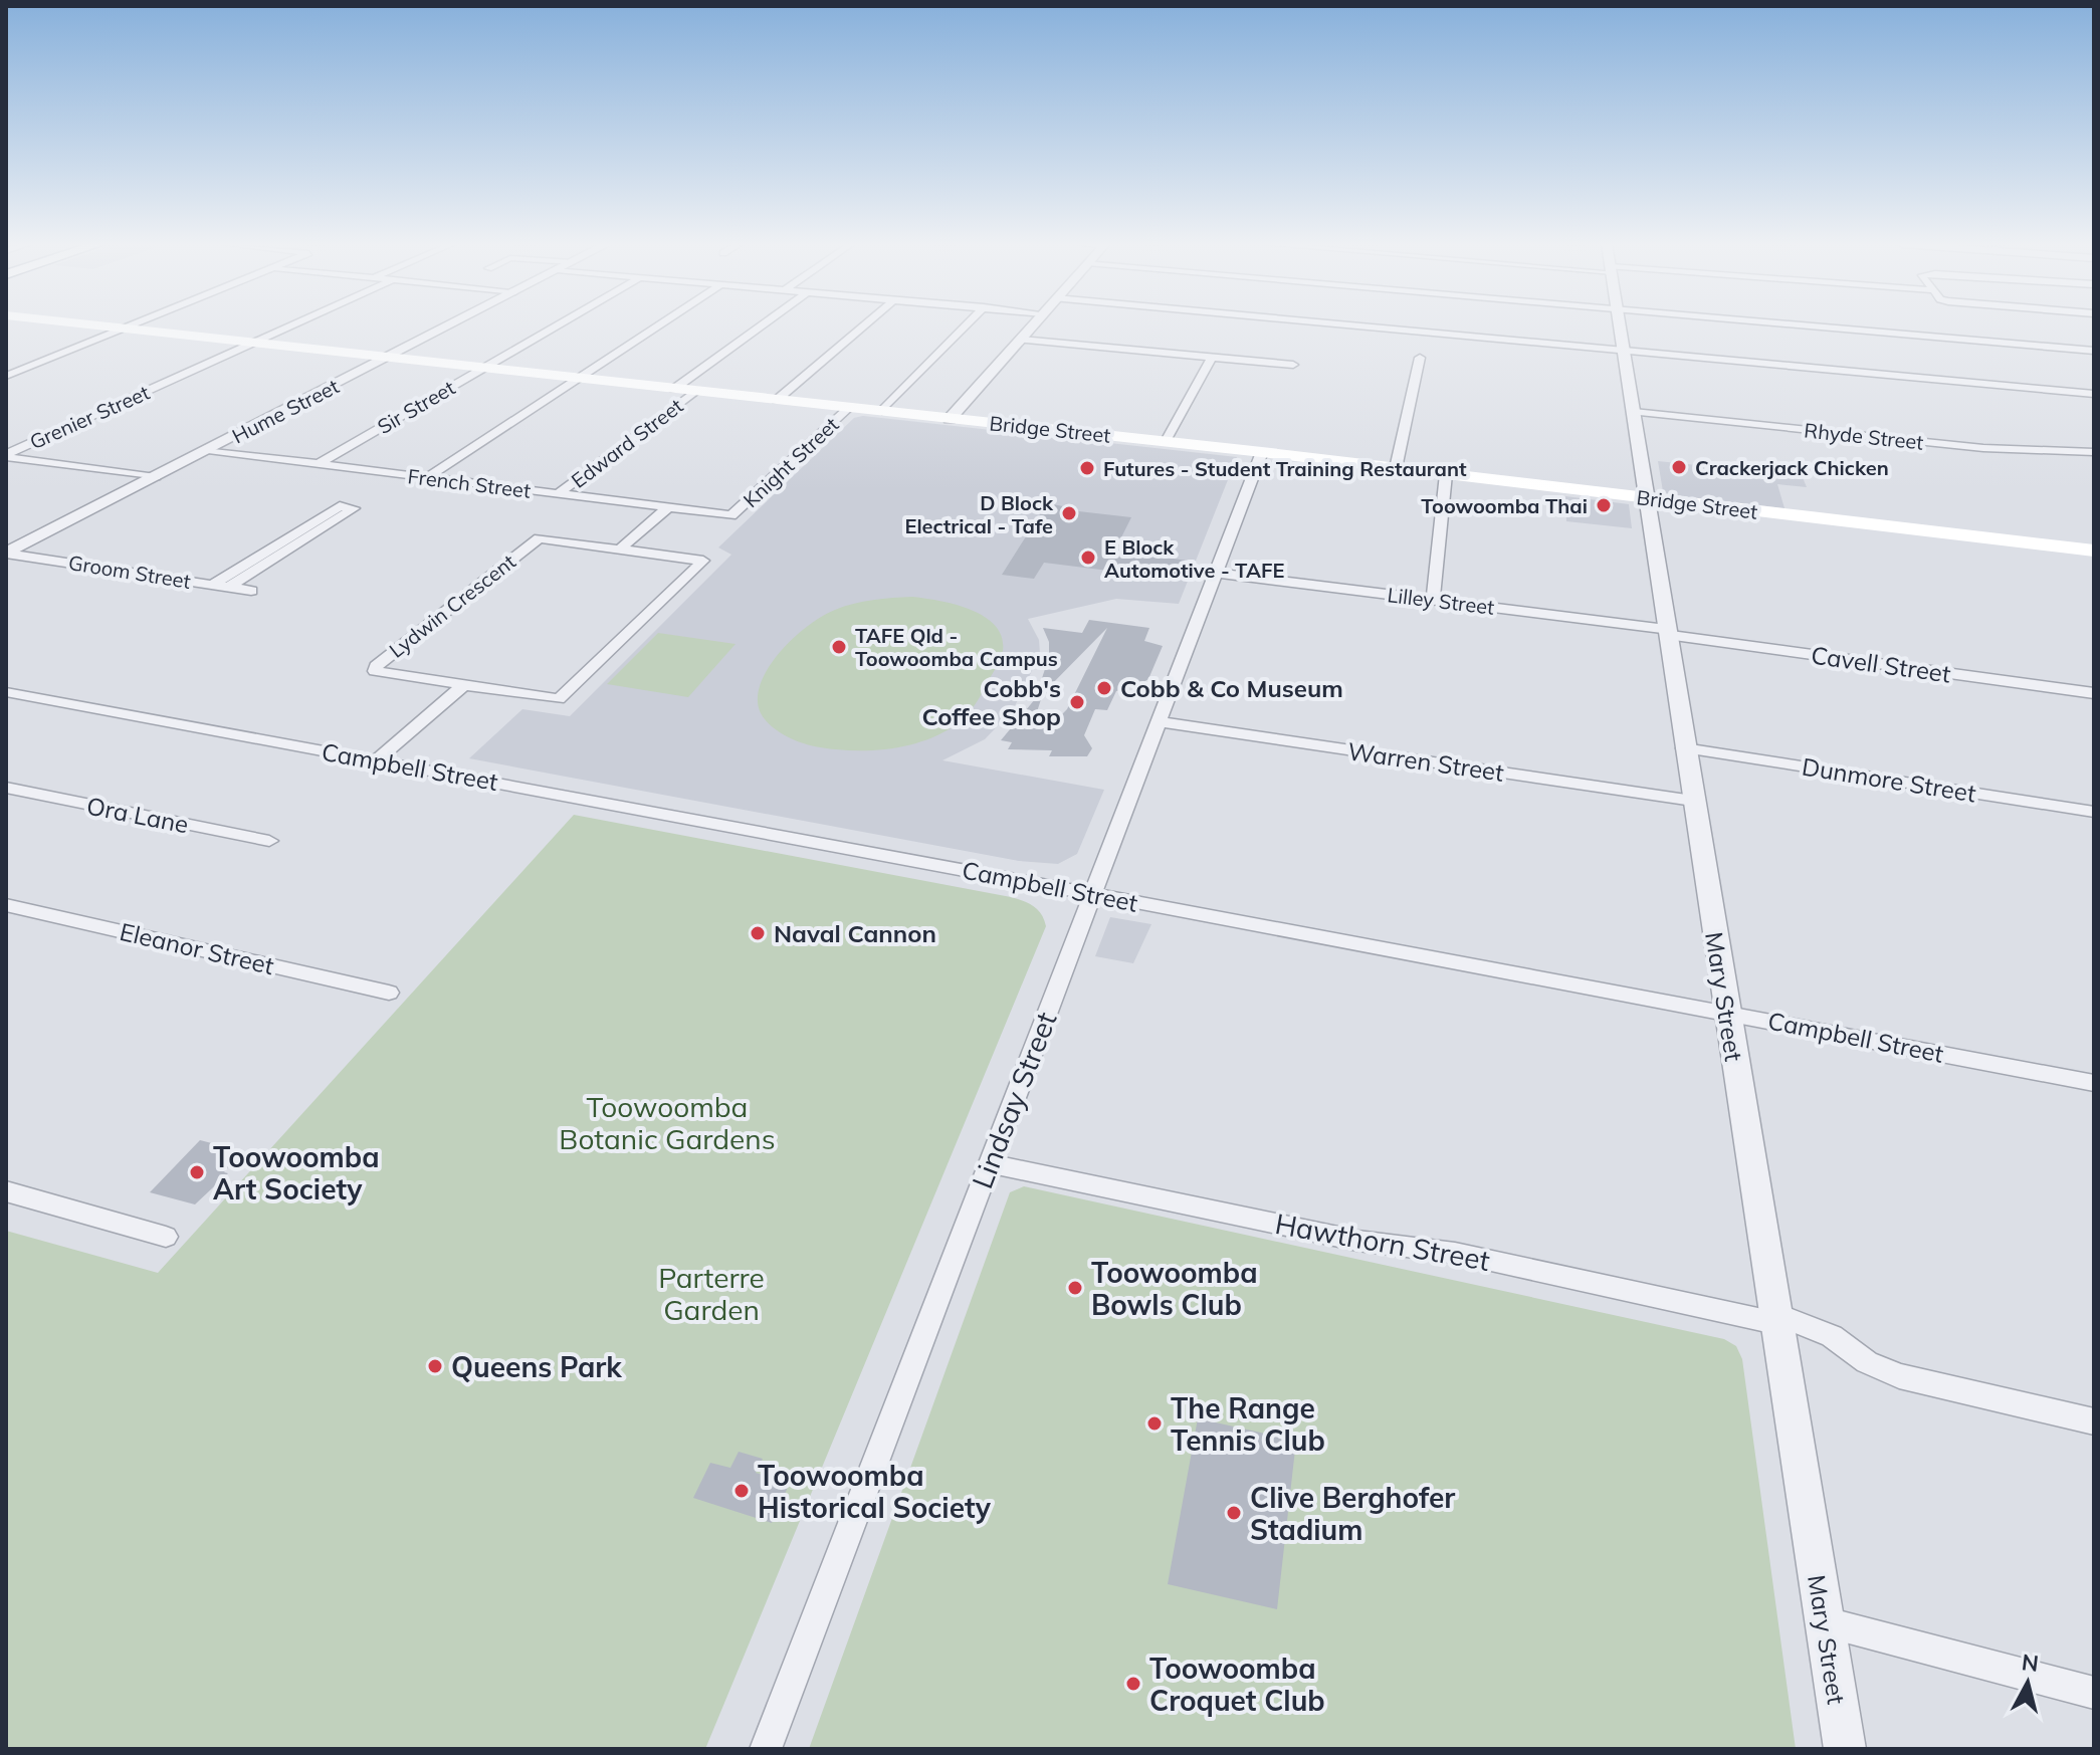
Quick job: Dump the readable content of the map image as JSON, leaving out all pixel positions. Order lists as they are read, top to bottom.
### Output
{
  "streets": {
    "main road": ["Bridge Street"],
    "street": [
      "Sir Street",
      "Hume Street",
      "Grenier Street",
      "Rhyde Street",
      "Edward Street",
      "Knight Street",
      "French Street",
      "Groom Street",
      "Lilley Street",
      "Lydwin Crescent",
      "Cavell Street",
      "Warren Street",
      "Campbell Street",
      "Dunmore Street",
      "Ora Lane",
      "Eleanor Street",
      "Mary Street",
      "Lindsay Street",
      "Hawthorn Street"
    ]
  },
  "crossings": [
    ["Sir Street", "Bridge Street"],
    ["Sir Street", "French Street"],
    ["Hume Street", "Bridge Street"],
    ["Hume Street", "French Street"],
    ["Hume Street", "Groom Street"],
    ["Grenier Street", "Bridge Street"],
    ["Bridge Street", "Edward Street"],
    ["Bridge Street", "Knight Street"],
    ["Bridge Street", "Mary Street"],
    ["Bridge Street", "Lindsay Street"],
    ["Rhyde Street", "Mary Street"],
    ["Edward Street", "French Street"],
    ["Knight Street", "French Street"],
    ["Lilley Street", "Cavell Street"],
    ["Lilley Street", "Mary Street"],
    ["Lilley Street", "Lindsay Street"],
    ["Cavell Street", "Mary Street"],
    ["Warren Street", "Mary Street"],
    ["Warren Street", "Lindsay Street"],
    ["Campbell Street", "Mary Street"],
    ["Campbell Street", "Lindsay Street"],
    ["Dunmore Street", "Mary Street"],
    ["Mary Street", "Hawthorn Street"],
    ["Lindsay Street", "Hawthorn Street"]
  ],
  "parks": ["Toowoomba Botanic Gardens", "Parterre Garden"],
  "places": [
    "Crackerjack Chicken",
    "Futures - Student Training Restaurant",
    "Toowoomba Thai",
    "D Block Electrical - Tafe",
    "E Block Automotive - TAFE",
    "TAFE Qld - Toowoomba Campus",
    "Cobb & Co Museum",
    "Cobb's Coffee Shop",
    "Naval Cannon",
    "Toowoomba Art Society",
    "Toowoomba Bowls Club",
    "Queens Park",
    "The Range Tennis Club",
    "Toowoomba Historical Society",
    "Clive Berghofer Stadium",
    "Toowoomba Croquet Club"
  ],
  "north": "top"
}
